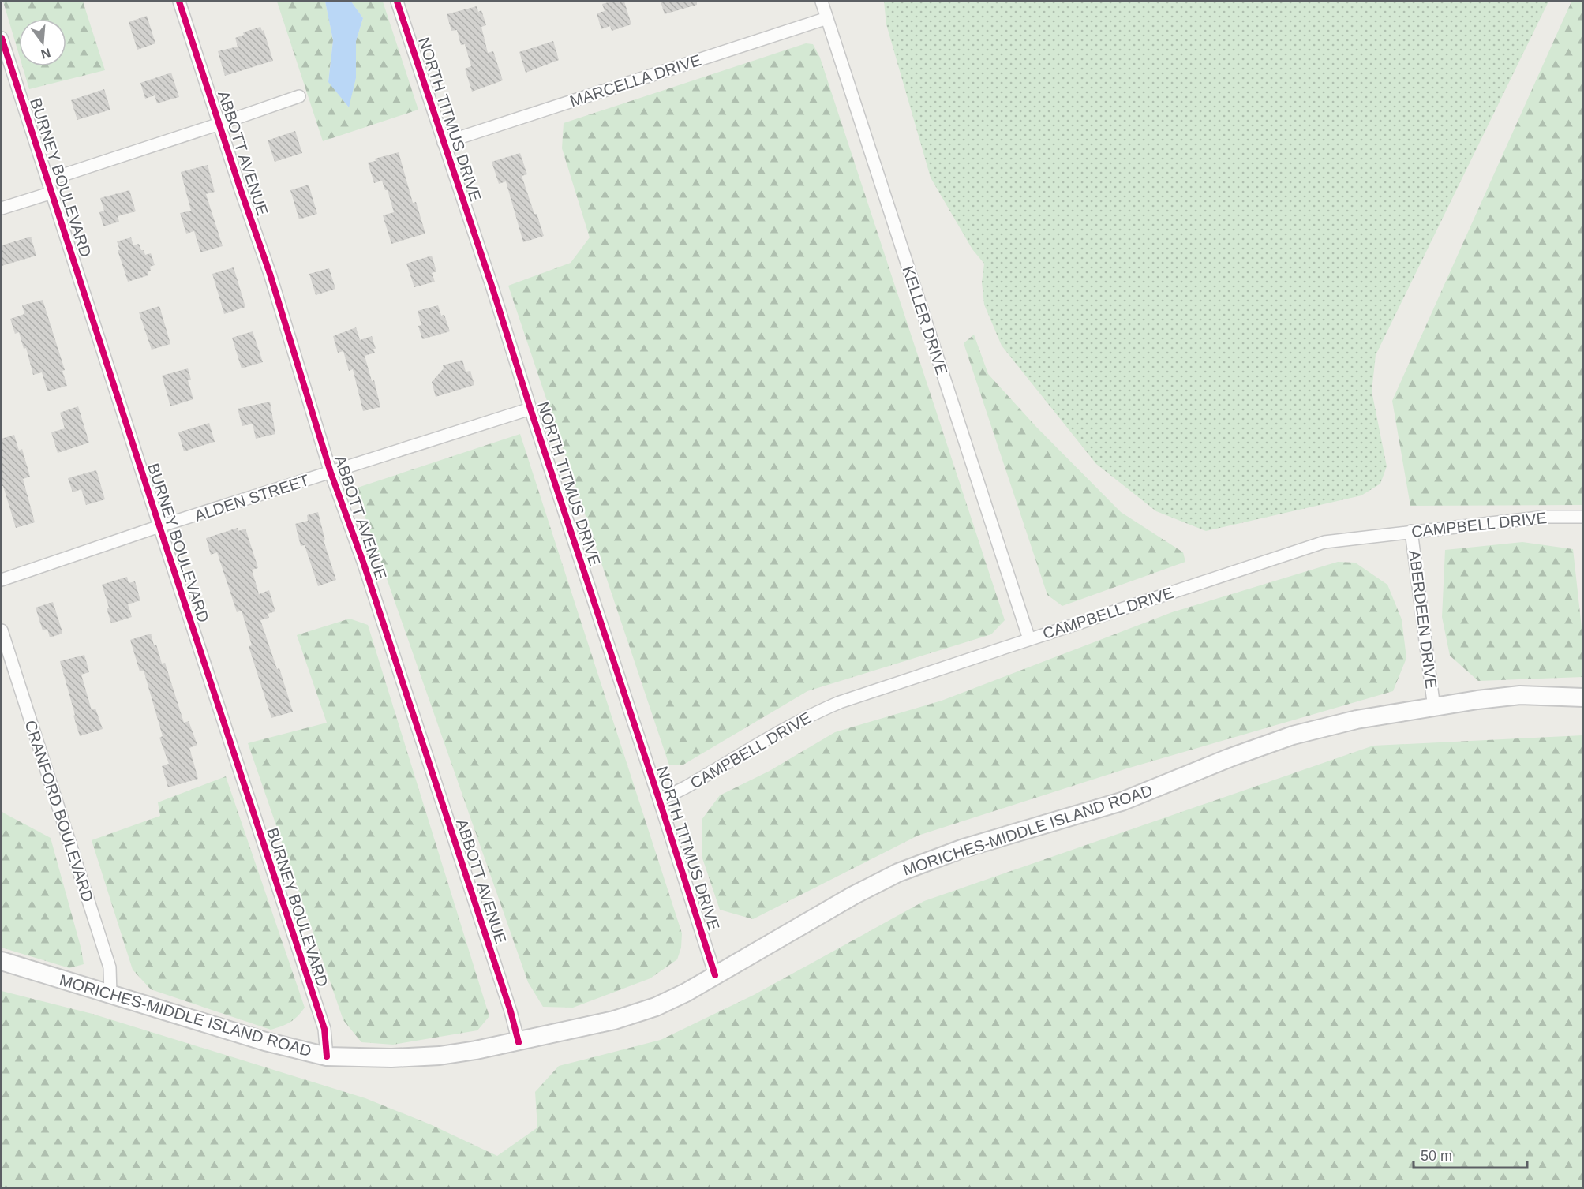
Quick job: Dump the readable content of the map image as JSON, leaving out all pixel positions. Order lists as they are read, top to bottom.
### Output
{
  "streets": {
    "main road": ["MORICHES-MIDDLE ISLAND ROAD"],
    "street": [
      "MARCELLA DRIVE",
      "NORTH TITMUS DRIVE",
      "ABBOTT AVENUE",
      "BURNEY BOULEVARD",
      "KELLER DRIVE",
      "ALDEN STREET",
      "CAMPBELL DRIVE",
      "ABERDEEN DRIVE",
      "CRANFORD BOULEVARD"
    ]
  },
  "crossings": [
    ["MARCELLA DRIVE", "NORTH TITMUS DRIVE"],
    ["MARCELLA DRIVE", "KELLER DRIVE"],
    ["NORTH TITMUS DRIVE", "ALDEN STREET"],
    ["NORTH TITMUS DRIVE", "CAMPBELL DRIVE"],
    ["NORTH TITMUS DRIVE", "MORICHES-MIDDLE ISLAND ROAD"],
    ["ABBOTT AVENUE", "ALDEN STREET"],
    ["ABBOTT AVENUE", "MORICHES-MIDDLE ISLAND ROAD"],
    ["BURNEY BOULEVARD", "ALDEN STREET"],
    ["BURNEY BOULEVARD", "MORICHES-MIDDLE ISLAND ROAD"],
    ["KELLER DRIVE", "CAMPBELL DRIVE"],
    ["CAMPBELL DRIVE", "ABERDEEN DRIVE"],
    ["ABERDEEN DRIVE", "MORICHES-MIDDLE ISLAND ROAD"],
    ["CRANFORD BOULEVARD", "MORICHES-MIDDLE ISLAND ROAD"]
  ],
  "scale_bar": "50 m",
  "north": "bottom"
}
